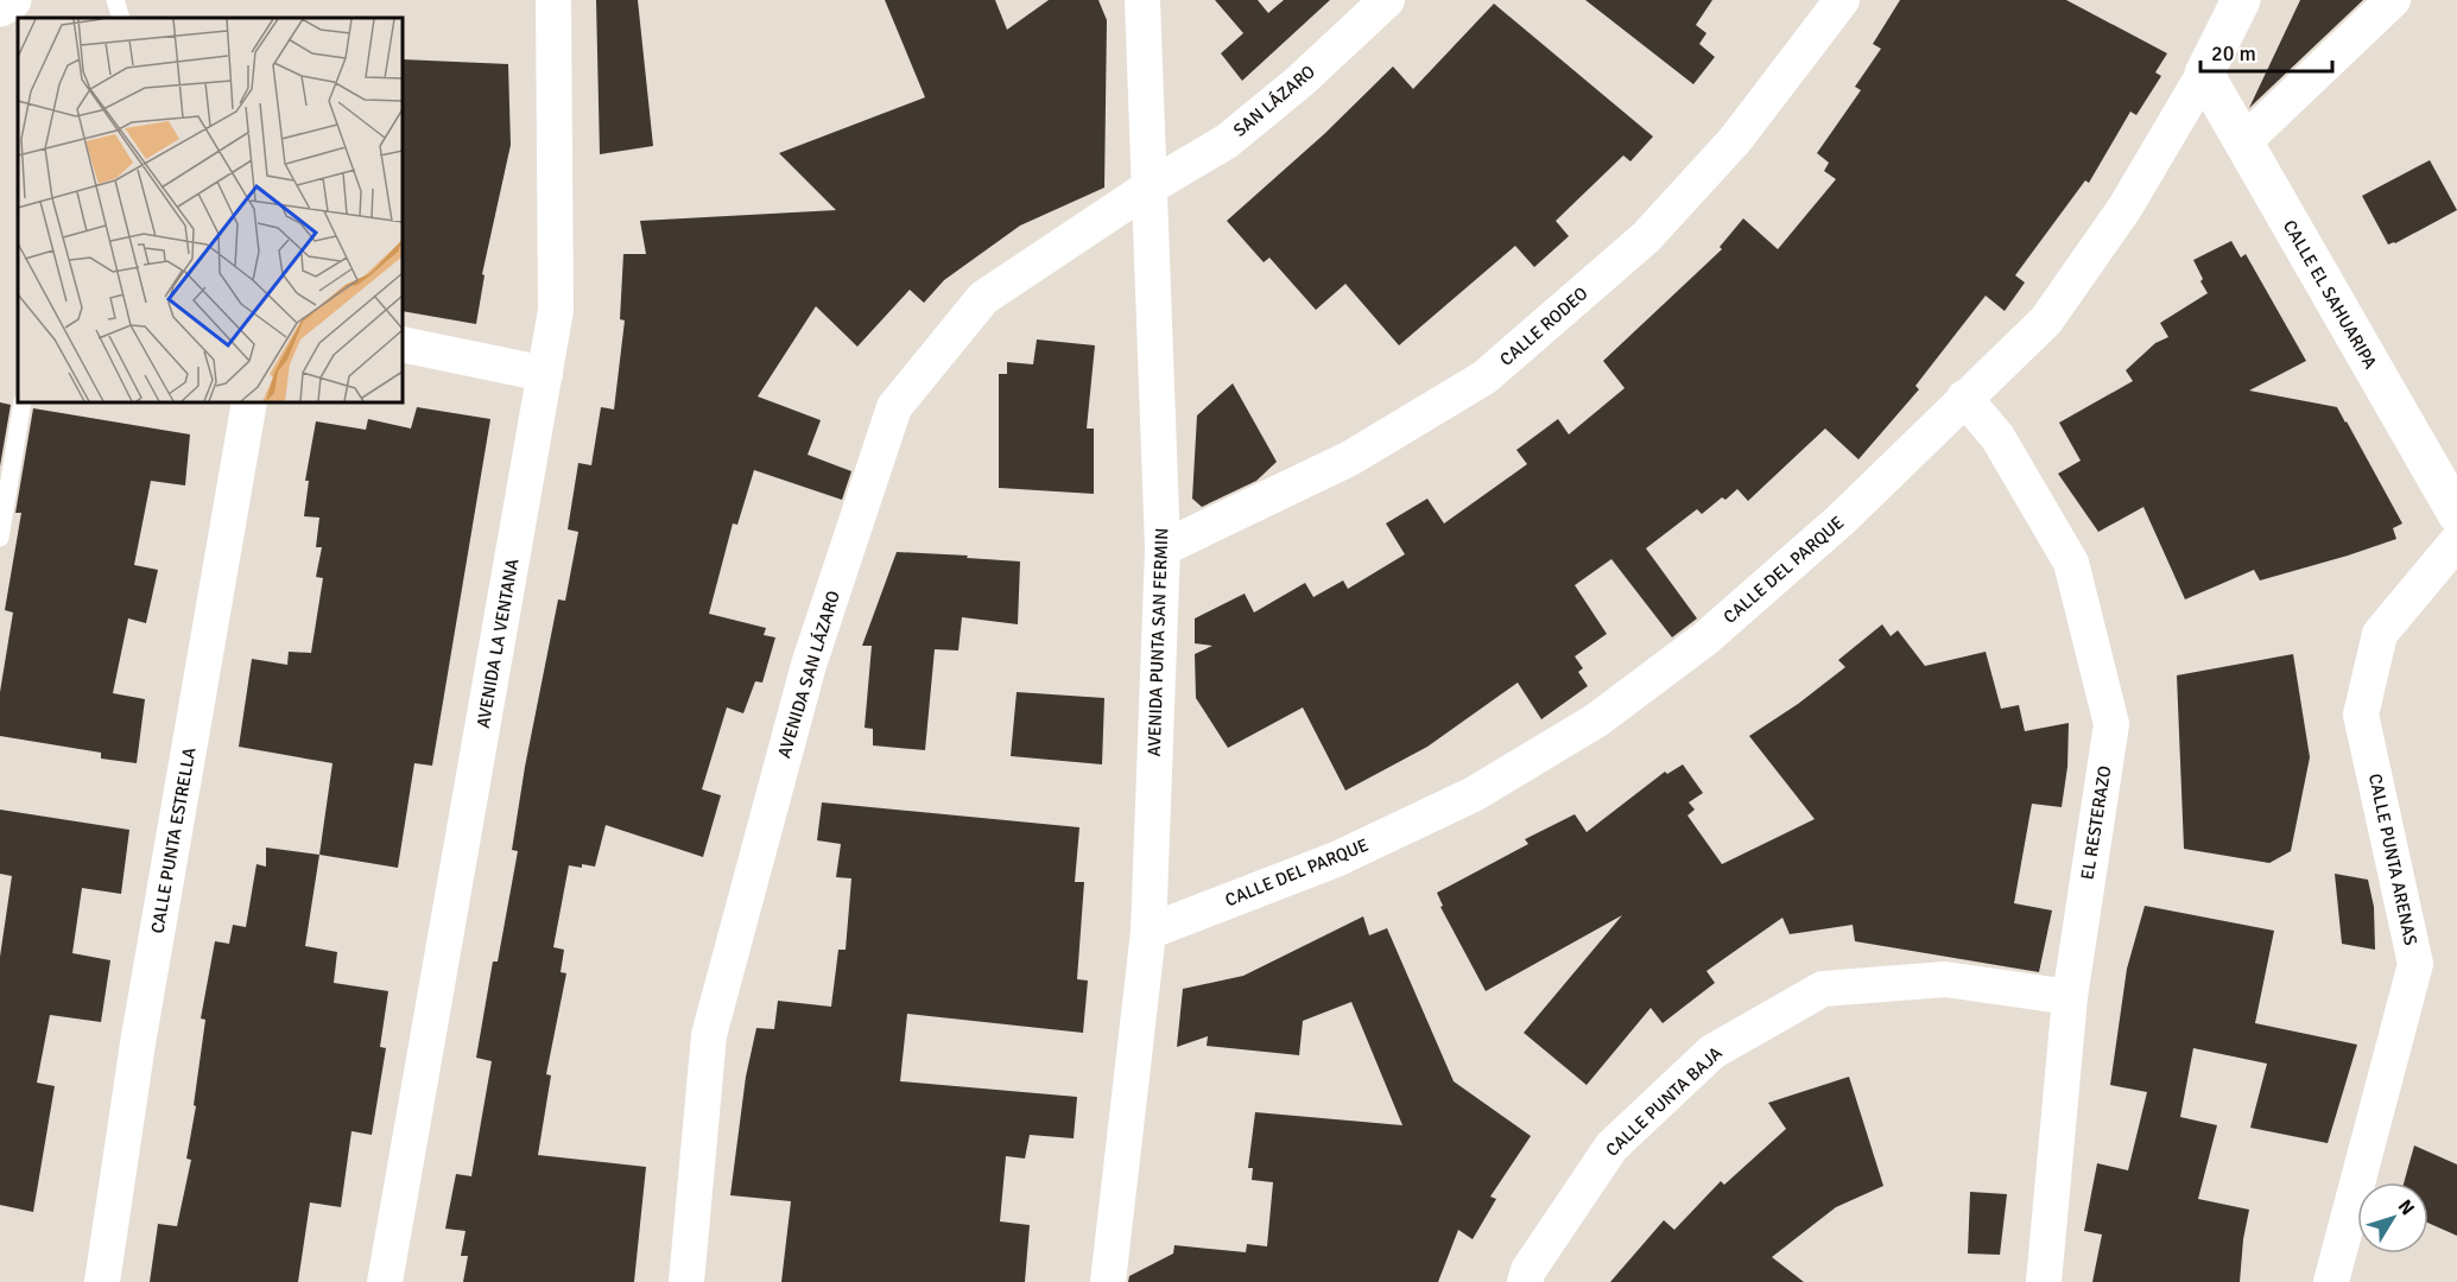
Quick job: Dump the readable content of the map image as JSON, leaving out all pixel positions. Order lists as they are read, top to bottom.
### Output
{
  "streets": {
    "street": [
      "SAN LÁZARO",
      "CALLE EL SAHUARIPA",
      "CALLE RODEO",
      "CALLE DEL PARQUE",
      "AVENIDA PUNTA SAN FERMIN",
      "AVENIDA LA VENTANA",
      "AVENIDA SAN LÁZARO",
      "EL RESTERAZO",
      "CALLE PUNTA ESTRELLA",
      "CALLE PUNTA ARENAS",
      "CALLE PUNTA BAJA"
    ]
  },
  "crossings": [
    ["SAN LÁZARO", "AVENIDA PUNTA SAN FERMIN"],
    ["SAN LÁZARO", "AVENIDA SAN LÁZARO"],
    ["CALLE EL SAHUARIPA", "CALLE DEL PARQUE"],
    ["CALLE RODEO", "AVENIDA PUNTA SAN FERMIN"],
    ["CALLE DEL PARQUE", "AVENIDA PUNTA SAN FERMIN"],
    ["CALLE DEL PARQUE", "EL RESTERAZO"],
    ["AVENIDA PUNTA SAN FERMIN", "AVENIDA SAN LÁZARO"],
    ["EL RESTERAZO", "CALLE PUNTA BAJA"]
  ],
  "scale_bar": "20 m",
  "north": "top right"
}
